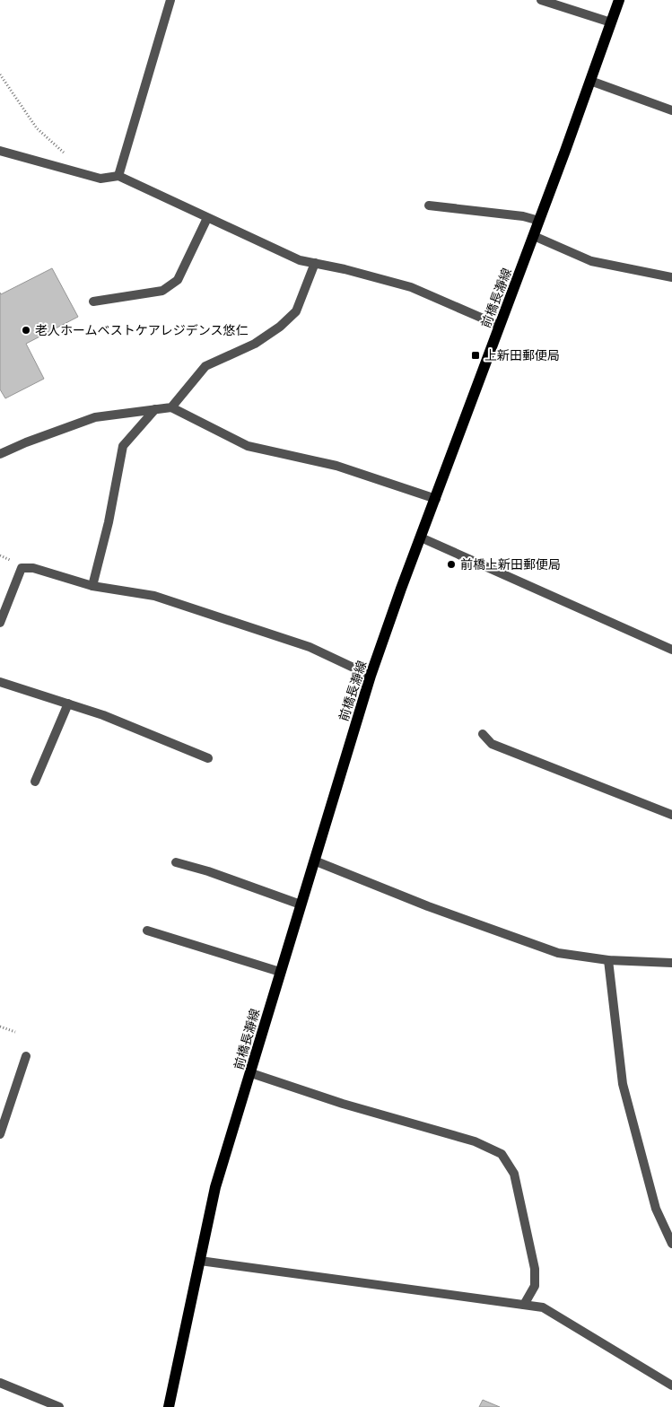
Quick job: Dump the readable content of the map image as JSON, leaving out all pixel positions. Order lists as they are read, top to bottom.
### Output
{
  "streets": {
    "main road": ["前橋長瀞線"]
  },
  "places": {
    "other": ["老人ホームベストケアレジデンス悠仁", "前橋上新田郵便局"],
    "transit": ["上新田郵便局"]
  }
}
